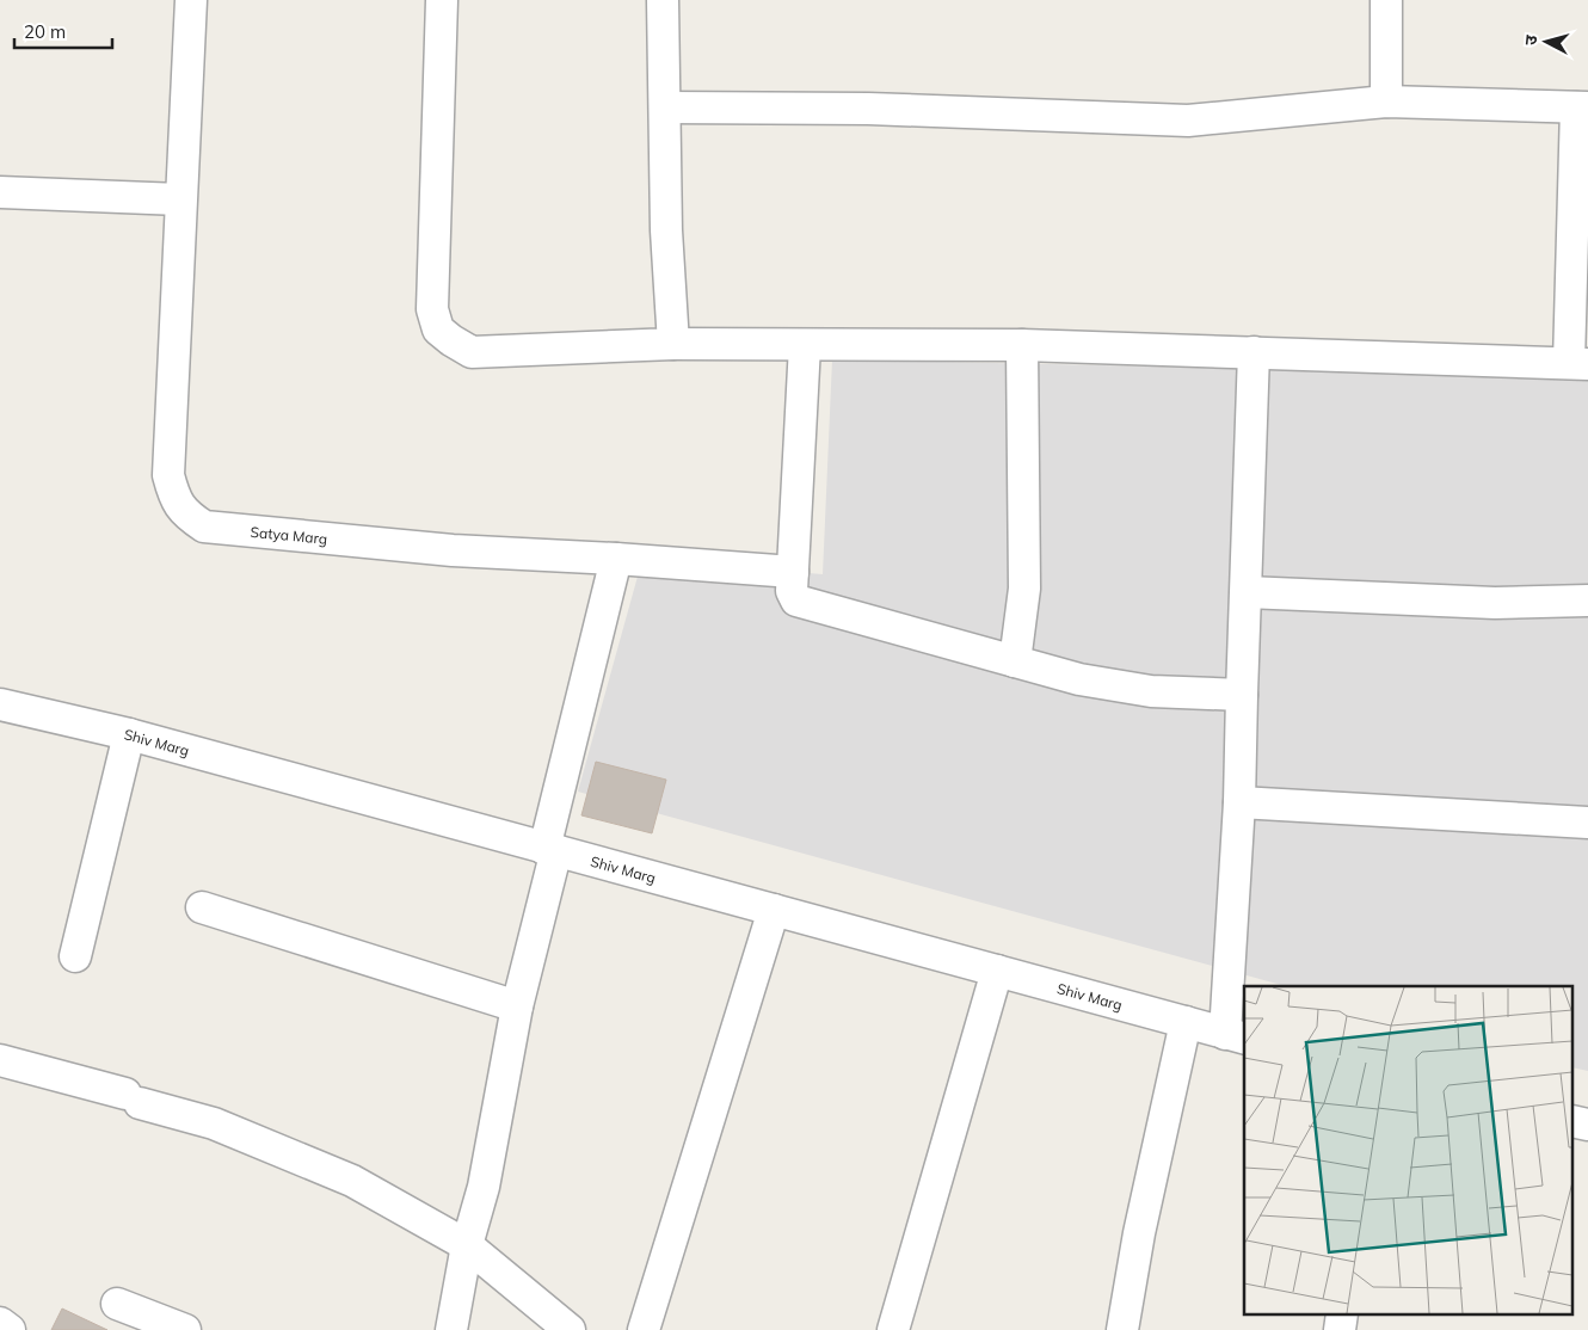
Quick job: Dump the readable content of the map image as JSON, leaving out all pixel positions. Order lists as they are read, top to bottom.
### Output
{
  "streets": {
    "street": ["Satya Marg", "Shiv Marg"]
  },
  "scale_bar": "20 m",
  "north": "left"
}
